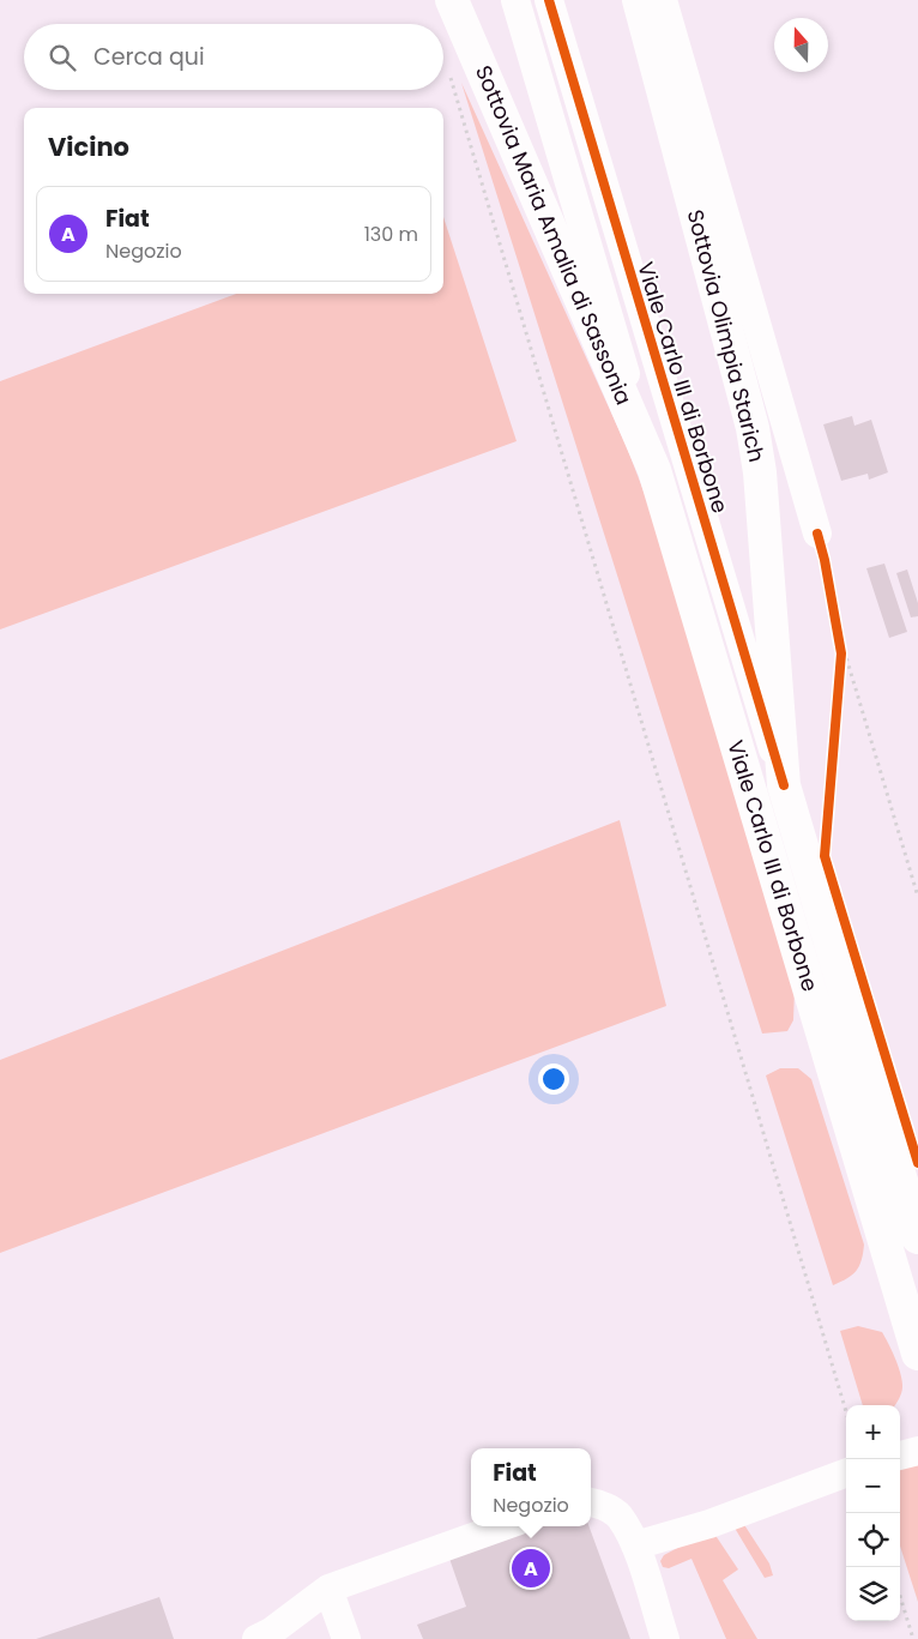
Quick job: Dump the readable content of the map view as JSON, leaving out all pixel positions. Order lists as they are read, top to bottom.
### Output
{
  "streets": {
    "main road": ["Sottovia Maria Amalia di Sassonia", "Sottovia Olimpia Starich", "Viale Carlo III di Borbone"]
  },
  "crossings": [
    ["Sottovia Maria Amalia di Sassonia", "Viale Carlo III di Borbone"],
    ["Sottovia Olimpia Starich", "Viale Carlo III di Borbone"]
  ],
  "north": "top",
  "page": {
    "search": "Cerca qui",
    "heading": "Vicino",
    "list": [
      {
        "mark": "A",
        "name": "Fiat",
        "note": "Negozio",
        "value": "130 m"
      }
    ],
    "map_buttons": ["+", "−"],
    "popup": ["Fiat", "Negozio"],
    "pins": "A"
  }
}
